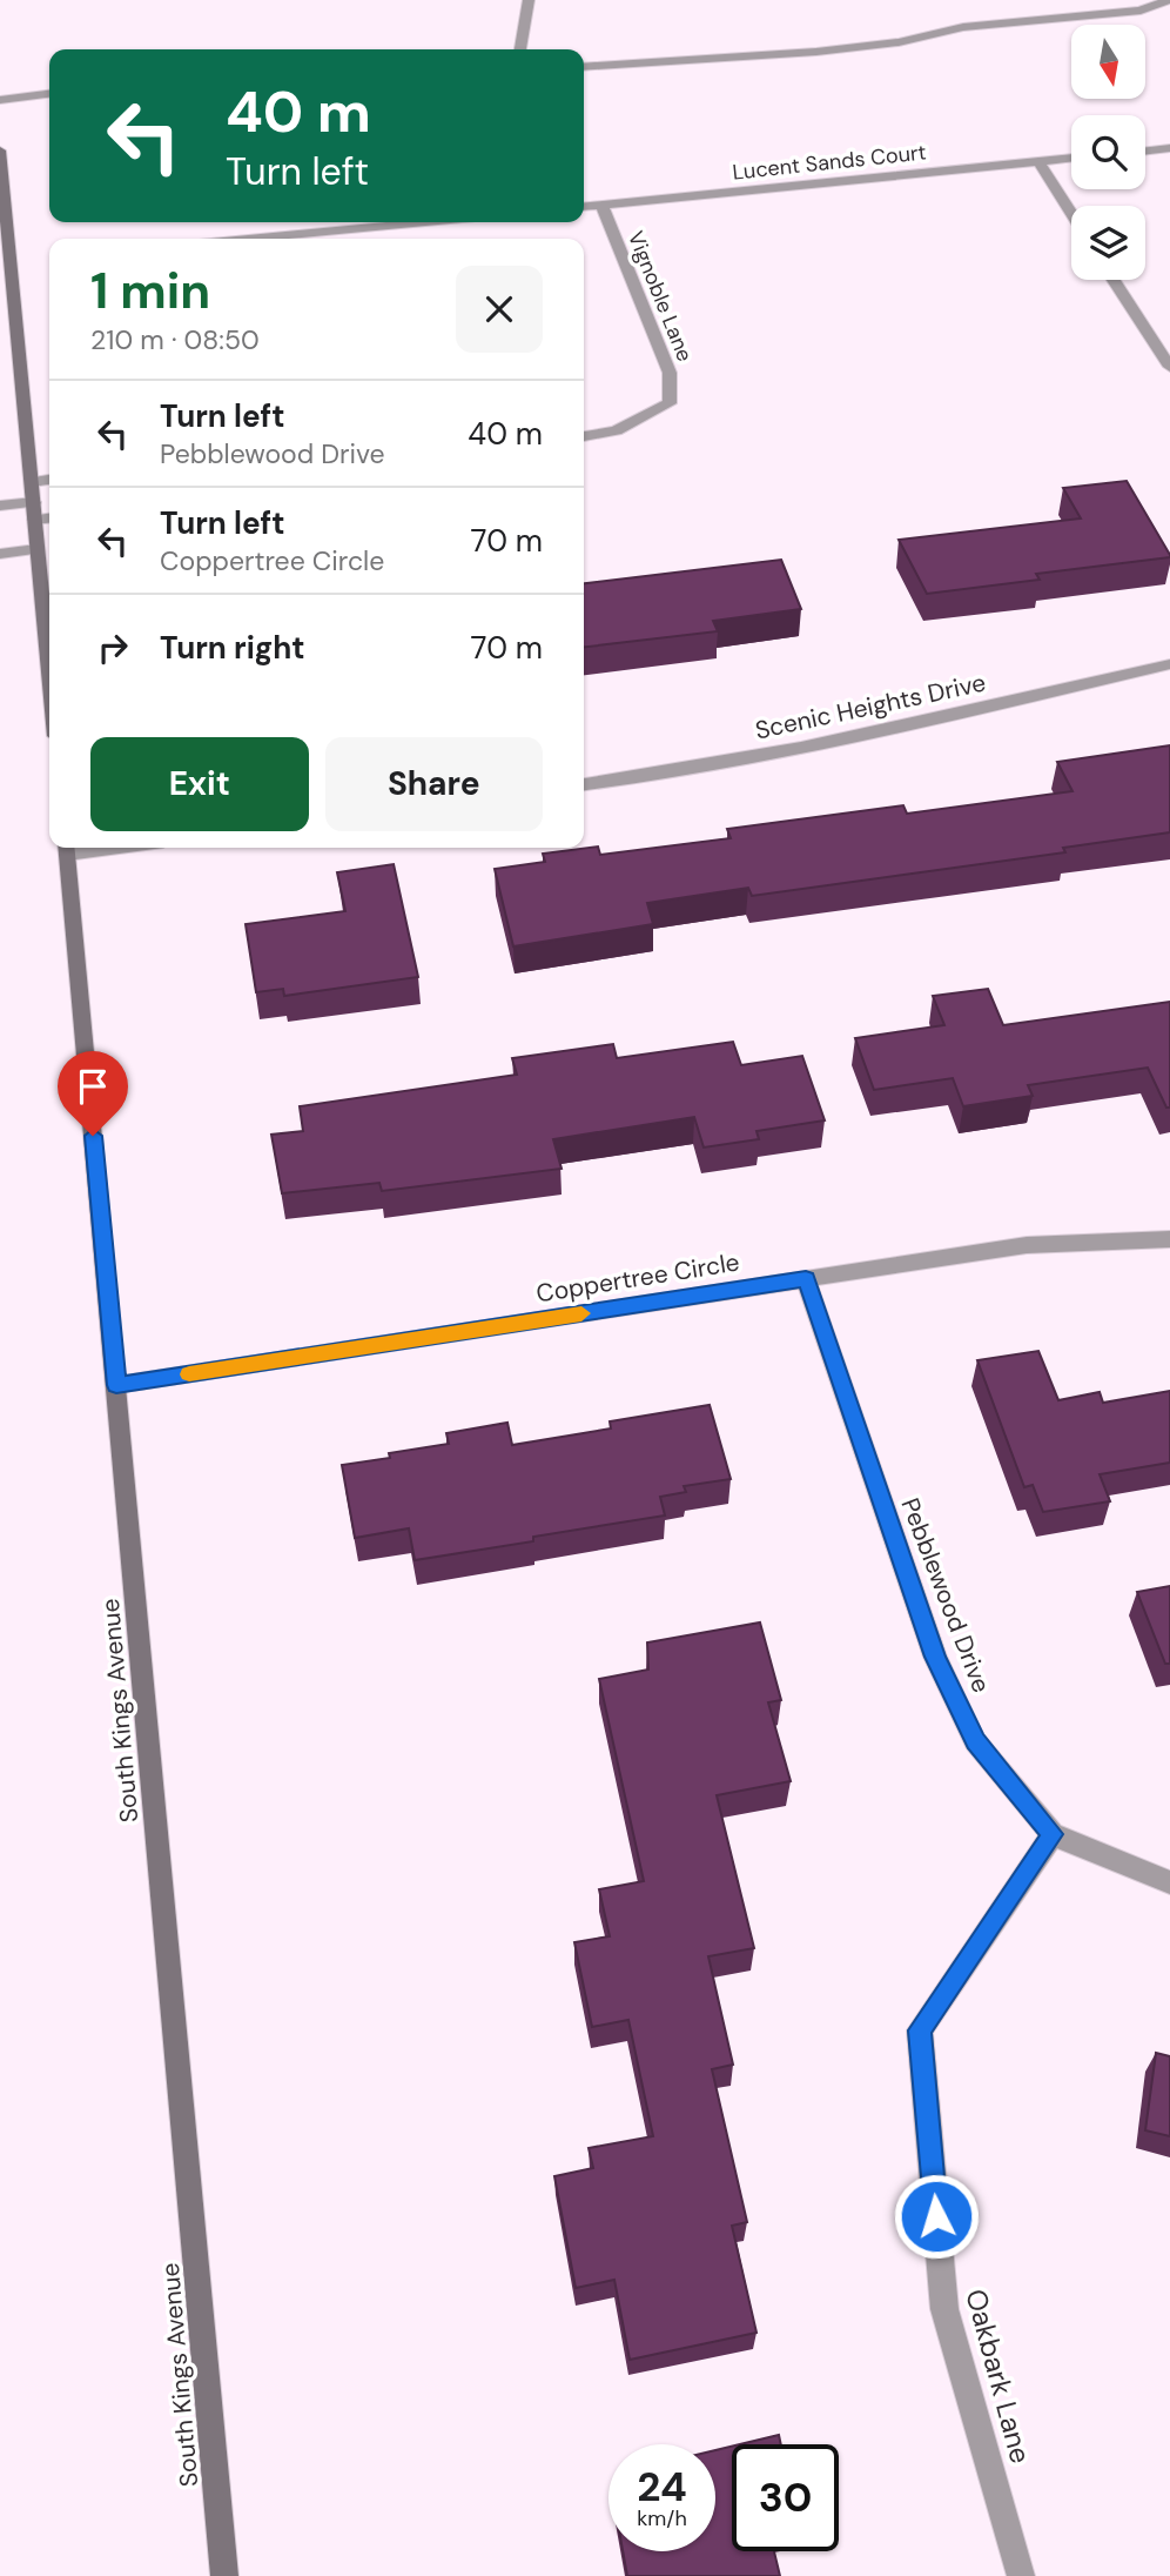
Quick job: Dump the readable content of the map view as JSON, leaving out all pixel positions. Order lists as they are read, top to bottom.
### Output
{
  "streets": {
    "street": [
      "Lucent Sands Court",
      "Vignoble Lane",
      "Scenic Heights Drive",
      "Coppertree Circle",
      "Pebblewood Drive",
      "South Kings Avenue",
      "Oakbark Lane"
    ]
  },
  "crossings": [
    ["Lucent Sands Court", "Vignoble Lane"],
    ["Coppertree Circle", "Pebblewood Drive"],
    ["Coppertree Circle", "South Kings Avenue"],
    ["Pebblewood Drive", "Oakbark Lane"]
  ],
  "north": "bottom",
  "page": {
    "turn": ["40 m", "Turn left"],
    "heading": ["1 min", "210 m · 08:50"],
    "list": [
      {
        "name": "Turn left",
        "note": "Pebblewood Drive",
        "value": "40 m"
      },
      {
        "name": "Turn left",
        "note": "Coppertree Circle",
        "value": "70 m"
      },
      {
        "name": "Turn right",
        "value": "70 m"
      }
    ],
    "buttons": ["Exit", "Share"],
    "speed": "24 km/h",
    "limit": "30"
  }
}
